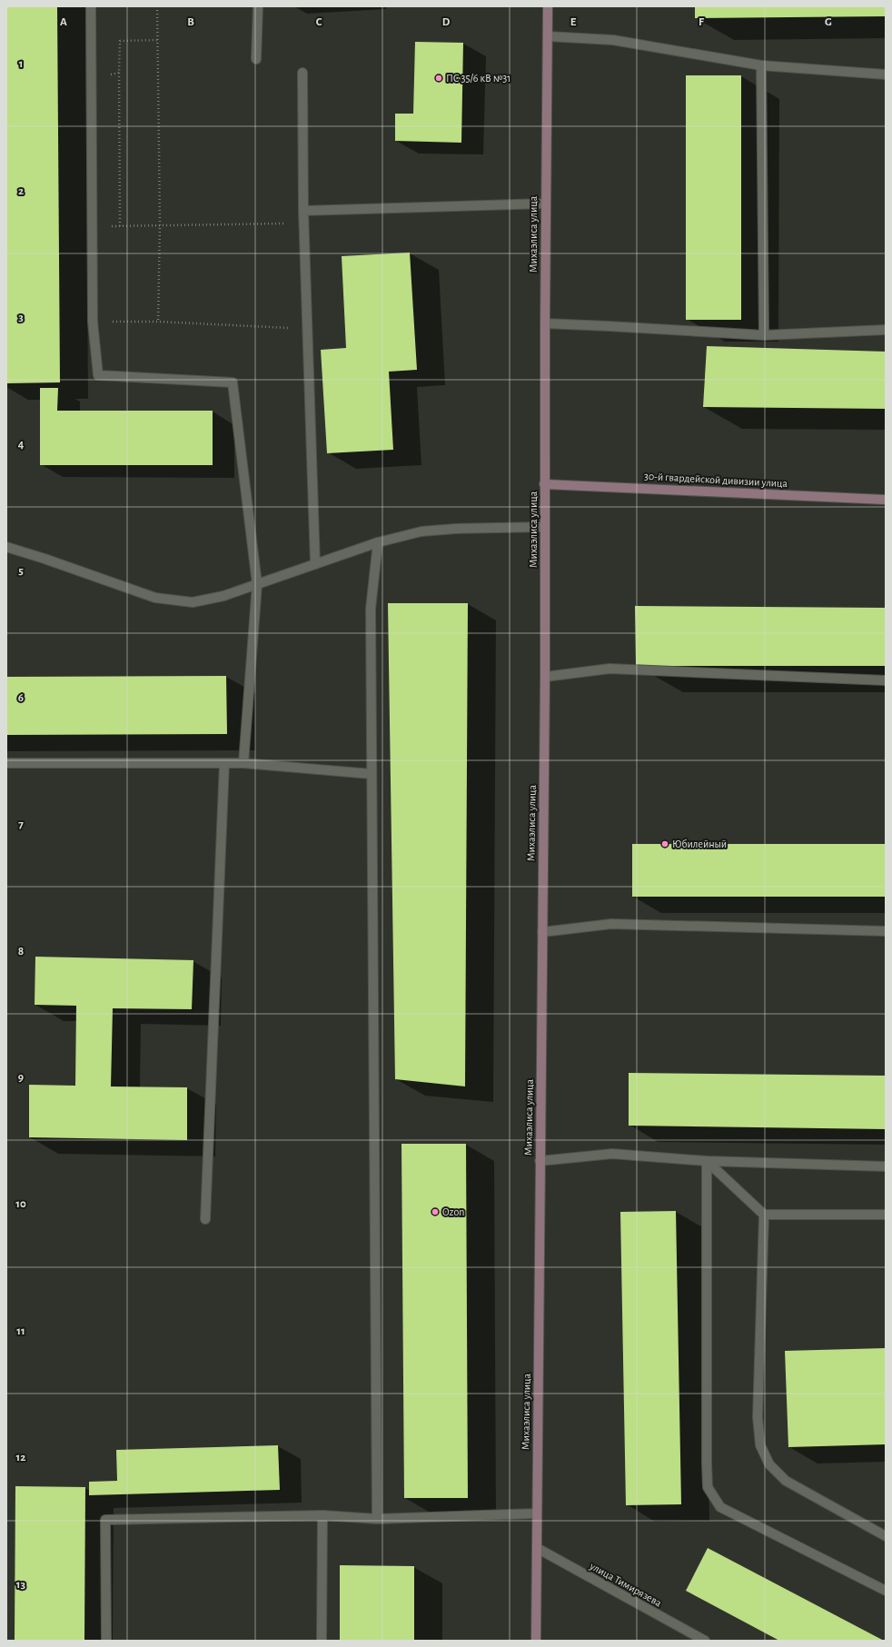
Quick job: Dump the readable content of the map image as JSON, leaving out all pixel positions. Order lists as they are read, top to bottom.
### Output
{
  "streets": {
    "street": ["Михаэлиса улица", "30-й гвардейской дивизии улица", "улица Тимирязева"]
  },
  "crossings": [
    ["Михаэлиса улица", "30-й гвардейской дивизии улица"],
    ["Михаэлиса улица", "улица Тимирязева"]
  ],
  "places": ["ПС 35/6 кВ №31", "Юбилейный", "Ozon"],
  "grid": {
    "columns": [
      "A",
      "B",
      "C",
      "D",
      "E",
      "F",
      "G"
    ],
    "rows": [
      "1",
      "2",
      "3",
      "4",
      "5",
      "6",
      "7",
      "8",
      "9",
      "10",
      "11",
      "12",
      "13"
    ]
  }
}
